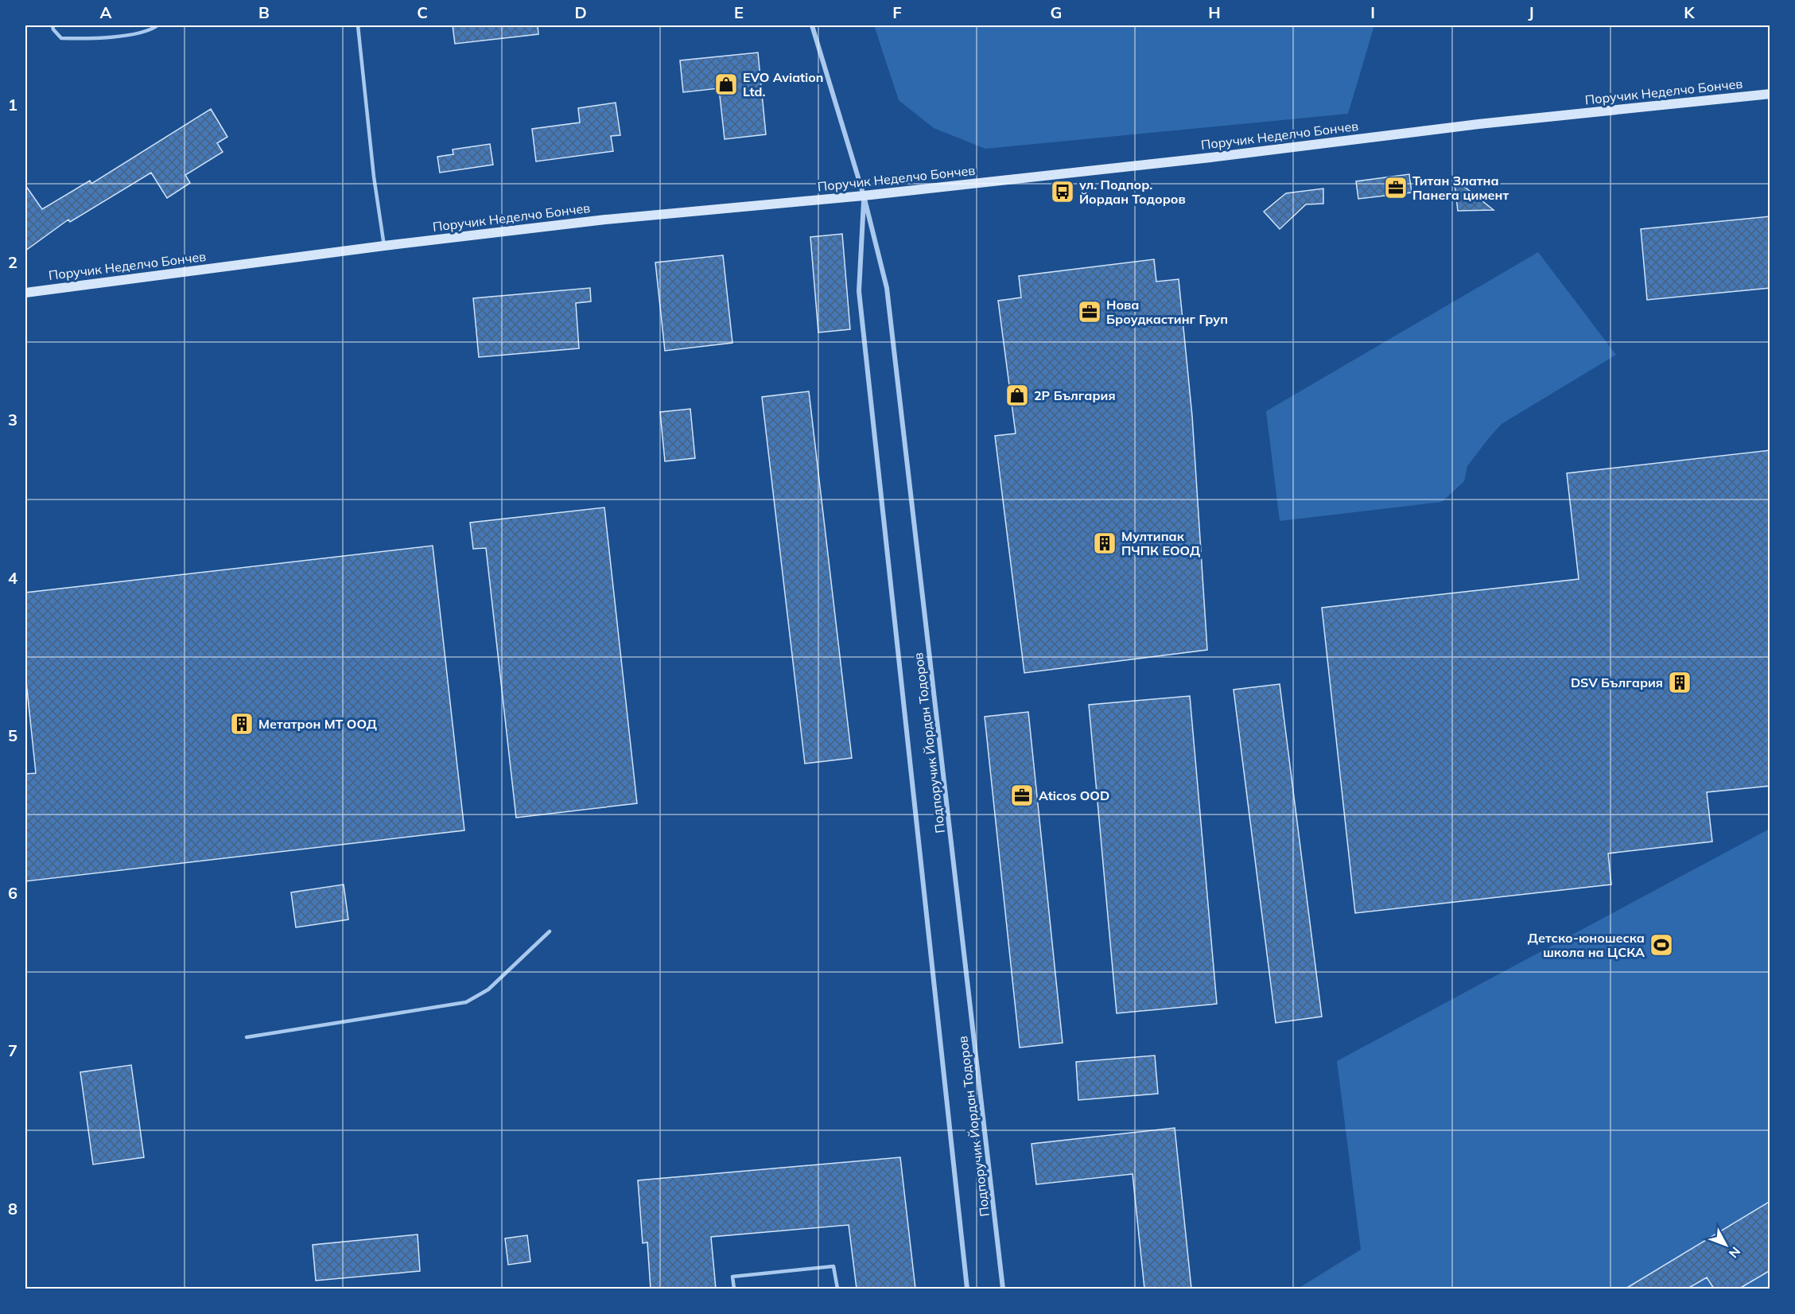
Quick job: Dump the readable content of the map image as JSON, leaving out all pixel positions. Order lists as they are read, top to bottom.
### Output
{
  "streets": {
    "street": ["Поручик Неделчо Бончев", "Подпоручик Йордан Тодоров"]
  },
  "crossings": [
    ["Поручик Неделчо Бончев", "Подпоручик Йордан Тодоров"]
  ],
  "places": {
    "shop": ["EVO Aviation Ltd.", "2Р България"],
    "office": ["Титан Златна Панега цимент", "Нова Броудкастинг Груп", "Aticos OOD"],
    "bus stop": ["ул. Подпор. Йордан Тодоров"],
    "building": ["Мултипак ПЧПК ЕООД", "DSV България", "Метатрон МТ ООД"],
    "sports": ["Детско-юношеска школа на ЦСКА"]
  },
  "north": "bottom right",
  "grid": {
    "columns": [
      "A",
      "B",
      "C",
      "D",
      "E",
      "F",
      "G",
      "H",
      "I",
      "J",
      "K"
    ],
    "rows": [
      "1",
      "2",
      "3",
      "4",
      "5",
      "6",
      "7",
      "8"
    ]
  }
}
